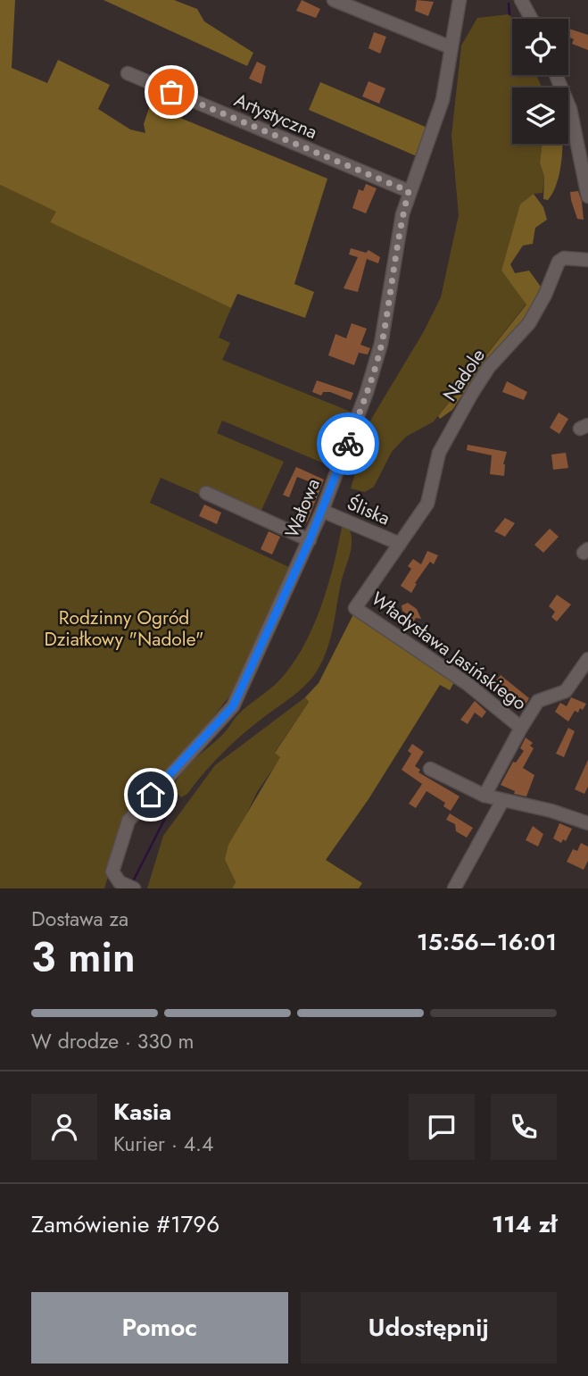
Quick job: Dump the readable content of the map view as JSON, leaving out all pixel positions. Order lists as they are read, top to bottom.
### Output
{
  "streets": {
    "street": [
      "Artystyczna",
      "Nadole",
      "Wałowa",
      "Śliska",
      "Władysława Jasińskiego"
    ]
  },
  "crossings": [
    ["Artystyczna", "Wałowa"],
    ["Nadole", "Śliska"],
    ["Nadole", "Władysława Jasińskiego"],
    ["Wałowa", "Śliska"],
    ["Śliska", "Władysława Jasińskiego"]
  ],
  "parks": ["Rodzinny Ogród Działkowy \"Nadole\""],
  "page": {
    "heading": ["3 min", "Dostawa za", "15:56–16:01"],
    "panel": [
      "Kasia",
      "Kurier · 4.4",
      "Zamówienie #1796",
      "114 zł"
    ],
    "bar": "W drodze · 330 m",
    "buttons": ["Pomoc", "Udostępnij"]
  }
}
